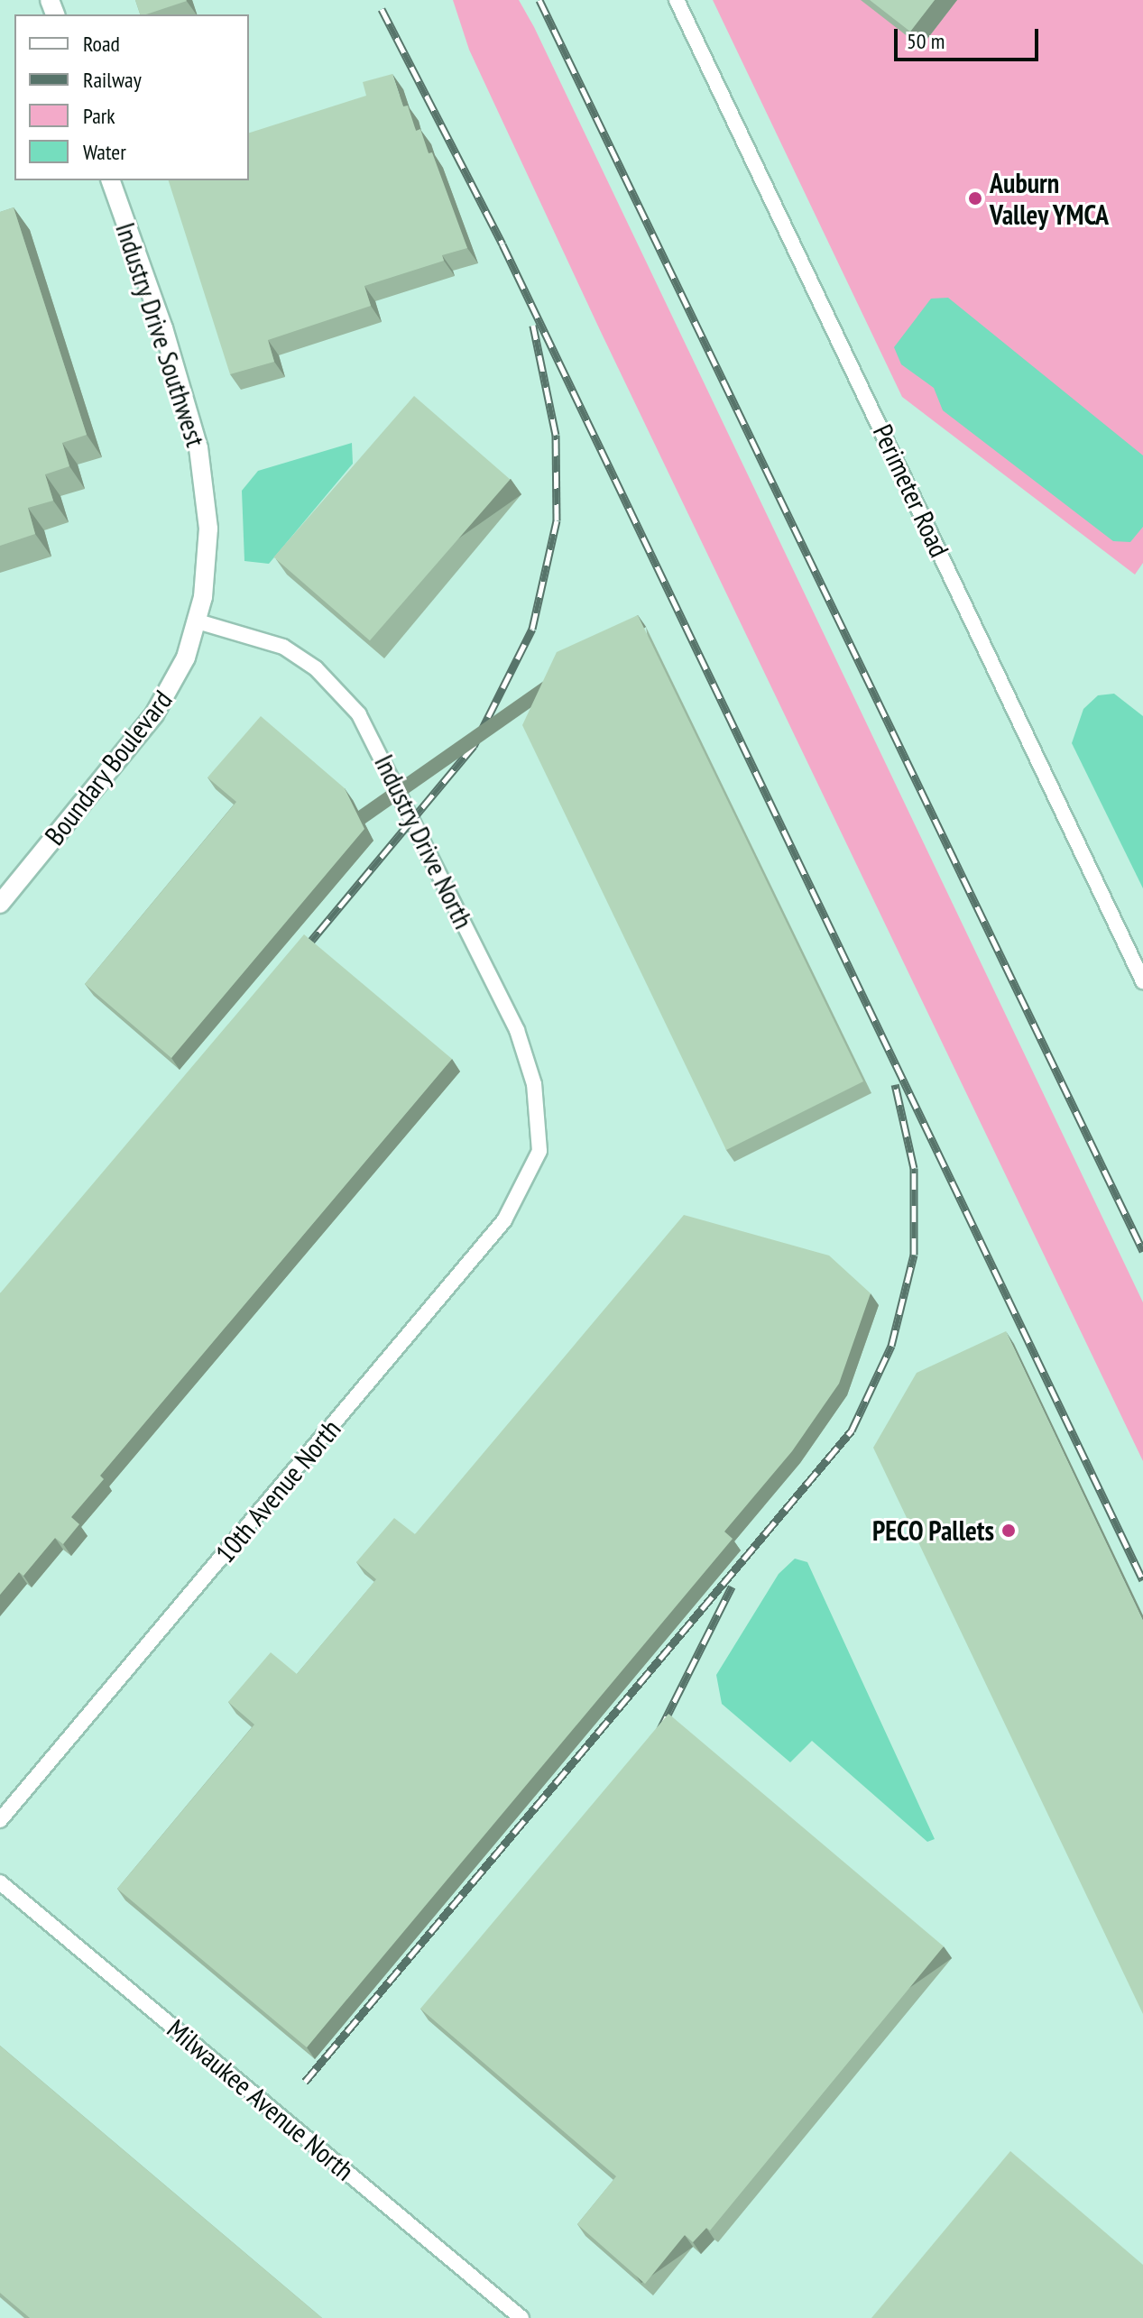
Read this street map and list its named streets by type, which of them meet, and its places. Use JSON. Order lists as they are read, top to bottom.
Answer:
{
  "streets": {
    "street": [
      "Industry Drive Southwest",
      "Perimeter Road",
      "Boundary Boulevard",
      "Industry Drive North",
      "10th Avenue North",
      "Milwaukee Avenue North"
    ]
  },
  "crossings": [
    ["Industry Drive Southwest", "Boundary Boulevard"],
    ["Industry Drive Southwest", "Industry Drive North"],
    ["Boundary Boulevard", "Industry Drive North"],
    ["Industry Drive North", "10th Avenue North"]
  ],
  "places": ["Auburn Valley YMCA", "PECO Pallets"],
  "legend": [
    "Road",
    "Railway",
    "Park",
    "Water"
  ],
  "scale_bar": "50 m"
}
